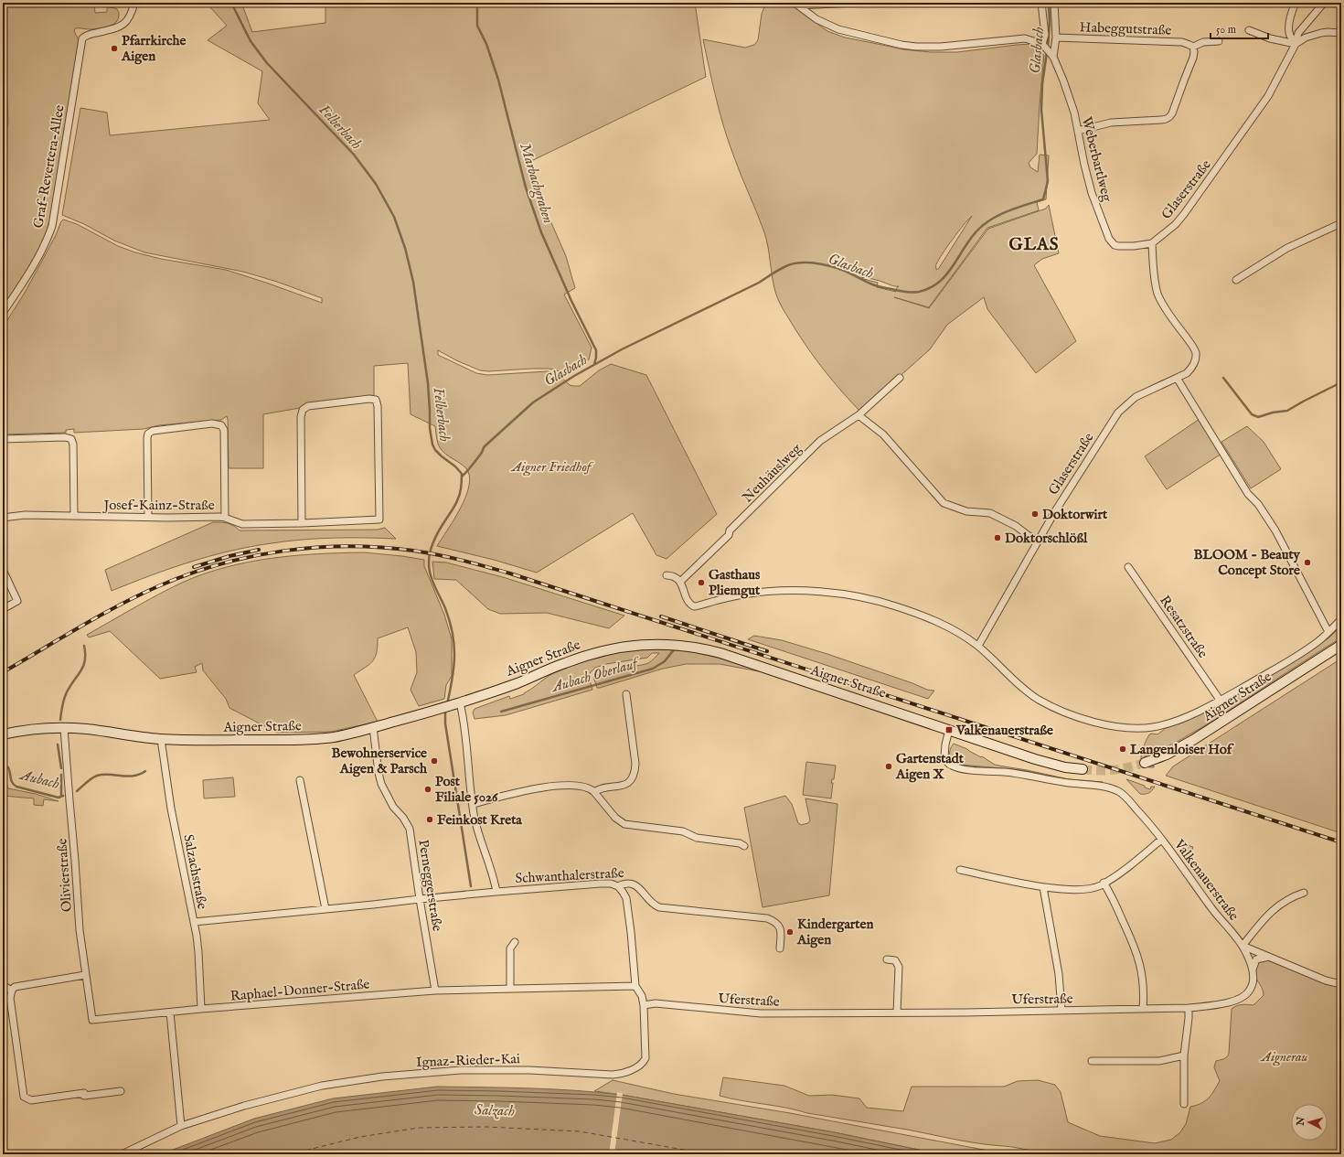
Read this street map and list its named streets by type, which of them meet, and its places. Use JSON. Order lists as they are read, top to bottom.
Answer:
{
  "streets": {
    "main road": ["Aigner Straße"],
    "street": [
      "Habeggutstraße",
      "Weberbartlweg",
      "Graf-Revertera-Allee",
      "Glaserstraße",
      "Neuhäuslweg",
      "Josef-Kainz-Straße",
      "Resatzstraße",
      "Salzachstraße",
      "Olivierstraße",
      "Schwanthalerstraße",
      "Valkenauerstraße",
      "Perneggerstraße",
      "Raphael-Donner-Straße",
      "Uferstraße",
      "Ignaz-Rieder-Kai"
    ]
  },
  "crossings": [
    ["Weberbartlweg", "Glaserstraße"],
    ["Aigner Straße", "Salzachstraße"],
    ["Aigner Straße", "Olivierstraße"],
    ["Aigner Straße", "Valkenauerstraße"],
    ["Aigner Straße", "Perneggerstraße"],
    ["Salzachstraße", "Schwanthalerstraße"],
    ["Salzachstraße", "Raphael-Donner-Straße"],
    ["Olivierstraße", "Raphael-Donner-Straße"],
    ["Schwanthalerstraße", "Perneggerstraße"],
    ["Schwanthalerstraße", "Ignaz-Rieder-Kai"],
    ["Valkenauerstraße", "Uferstraße"],
    ["Perneggerstraße", "Raphael-Donner-Straße"],
    ["Raphael-Donner-Straße", "Ignaz-Rieder-Kai"],
    ["Uferstraße", "Ignaz-Rieder-Kai"]
  ],
  "districts": ["GLAS"],
  "water": [
    "Glasbach",
    "Felberbach",
    "Marbachgraben",
    "Aubach Oberlauf",
    "Aubach",
    "Salzach"
  ],
  "parks": ["Aigner Friedhof", "Aignerau"],
  "places": {
    "other": [
      "Pfarrkirche Aigen",
      "Doktorwirt",
      "Doktorschlößl",
      "BLOOM - Beauty Concept Store",
      "Gasthaus Pliemgut",
      "Langenloiser Hof",
      "Bewohnerservice Aigen & Parsch",
      "Gartenstadt Aigen X",
      "Post Filiale 5026",
      "Feinkost Kreta",
      "Kindergarten Aigen"
    ],
    "transit": ["Valkenauerstraße"]
  },
  "scale_bar": "50 m",
  "north": "left"
}
